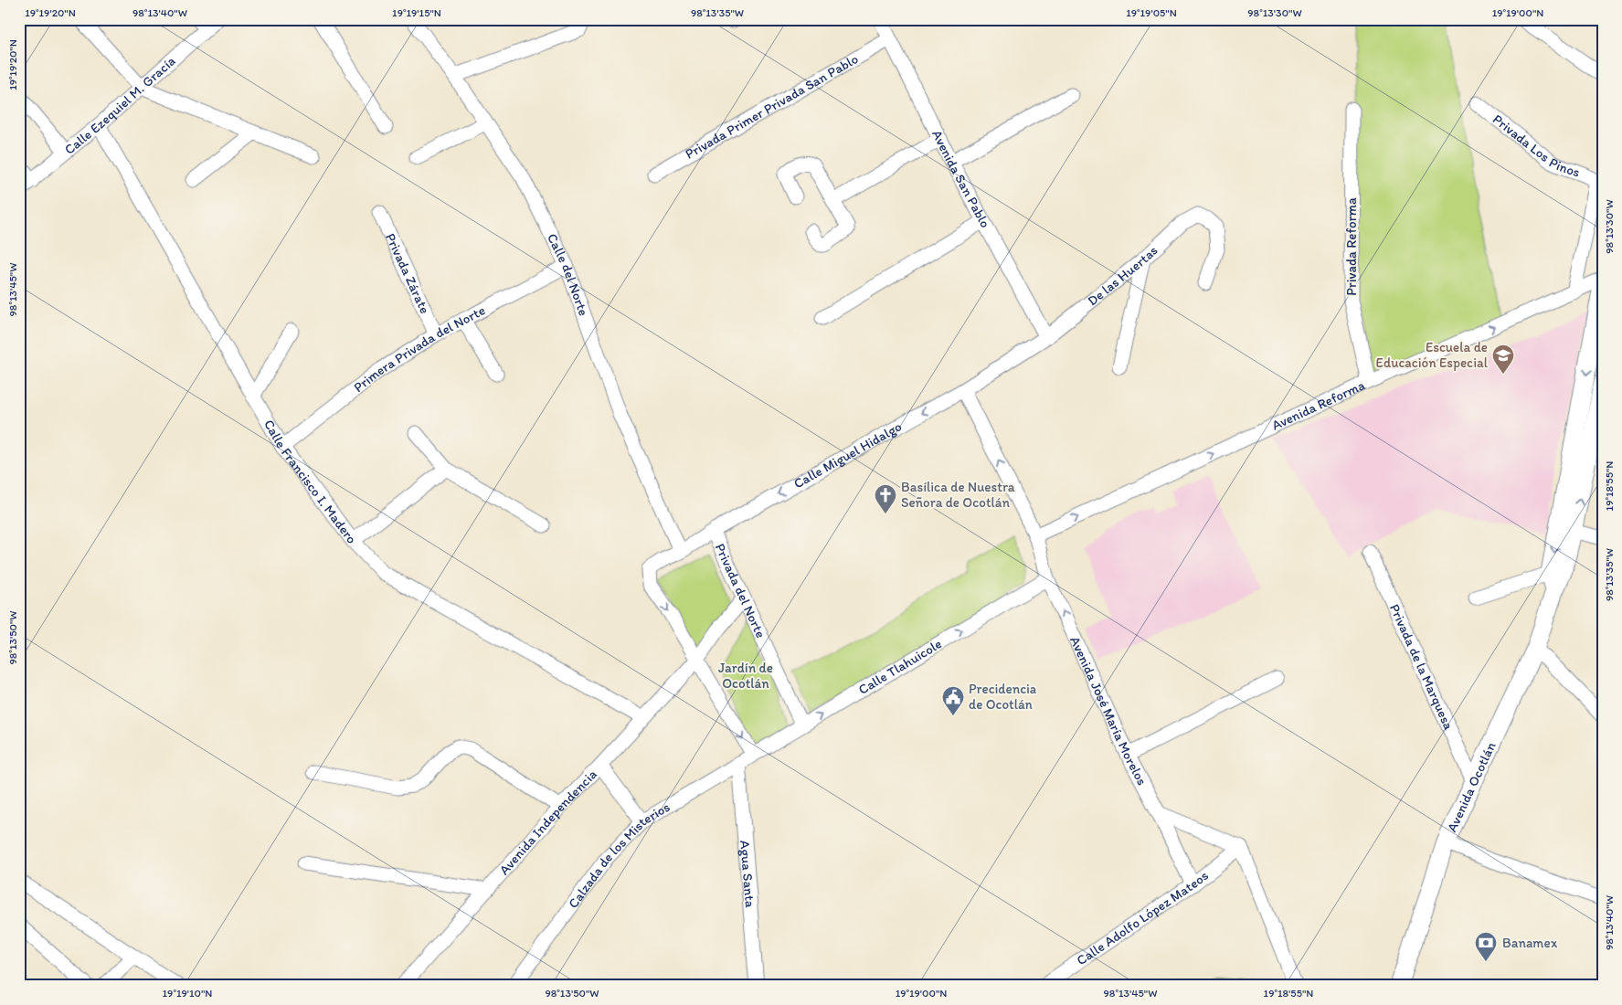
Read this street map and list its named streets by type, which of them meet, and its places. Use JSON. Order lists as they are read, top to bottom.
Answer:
{
  "streets": {
    "main road": ["Avenida Ocotlán"],
    "street": [
      "Calle Ezequiel M. Gracía",
      "Privada Primer Privada San Pablo",
      "Privada Los Pinos",
      "Avenida San Pablo",
      "Privada Reforma",
      "Privada Zárate",
      "Calle del Norte",
      "De las Huertas",
      "Primera Privada del Norte",
      "Avenida Reforma",
      "Calle Miguel Hidalgo",
      "Calle Francisco I. Madero",
      "Privada del Norte",
      "Privada de la Marquesa",
      "Calle Tlahuicole",
      "Avenida José María Morelos",
      "Avenida Independencia",
      "Calzada de los Misterios",
      "Agua Santa",
      "Calle Adolfo López Mateos"
    ]
  },
  "crossings": [
    ["Calle Ezequiel M. Gracía", "Calle Francisco I. Madero"],
    ["Privada Primer Privada San Pablo", "Avenida San Pablo"],
    ["Privada Los Pinos", "Avenida Reforma"],
    ["Avenida San Pablo", "De las Huertas"],
    ["Avenida San Pablo", "Calle Miguel Hidalgo"],
    ["Privada Reforma", "Avenida Reforma"],
    ["Privada Zárate", "Primera Privada del Norte"],
    ["Calle del Norte", "Primera Privada del Norte"],
    ["Calle del Norte", "Calle Miguel Hidalgo"],
    ["De las Huertas", "Calle Miguel Hidalgo"],
    ["Primera Privada del Norte", "Calle Francisco I. Madero"],
    ["Avenida Reforma", "Avenida José María Morelos"],
    ["Avenida Reforma", "Avenida Ocotlán"],
    ["Calle Miguel Hidalgo", "Privada del Norte"],
    ["Calle Miguel Hidalgo", "Avenida José María Morelos"],
    ["Calle Miguel Hidalgo", "Avenida Independencia"],
    ["Calle Francisco I. Madero", "Avenida Independencia"],
    ["Privada del Norte", "Calle Tlahuicole"],
    ["Privada del Norte", "Avenida Independencia"],
    ["Privada de la Marquesa", "Avenida Ocotlán"],
    ["Calle Tlahuicole", "Avenida José María Morelos"],
    ["Calle Tlahuicole", "Calzada de los Misterios"],
    ["Avenida José María Morelos", "Calle Adolfo López Mateos"],
    ["Calzada de los Misterios", "Agua Santa"]
  ],
  "one_way": ["Avenida Reforma", "Calle Tlahuicole", "Avenida José María Morelos"],
  "parks": ["Jardín de Ocotlán"],
  "places": {
    "school or university": ["Escuela de Educación Especial"],
    "church": ["Basílica de Nuestra Señora de Ocotlán"],
    "public building": ["Precidencia de Ocotlán"],
    "bank": ["Banamex"]
  },
  "coordinates": [
    "19°19'20\"N",
    "98°13'40\"W",
    "19°19'15\"N",
    "98°13'35\"W",
    "19°19'05\"N",
    "98°13'30\"W",
    "19°19'00\"N",
    "98°13'45\"W",
    "19°18'55\"N",
    "98°13'50\"W",
    "19°19'10\"N"
  ]
}
